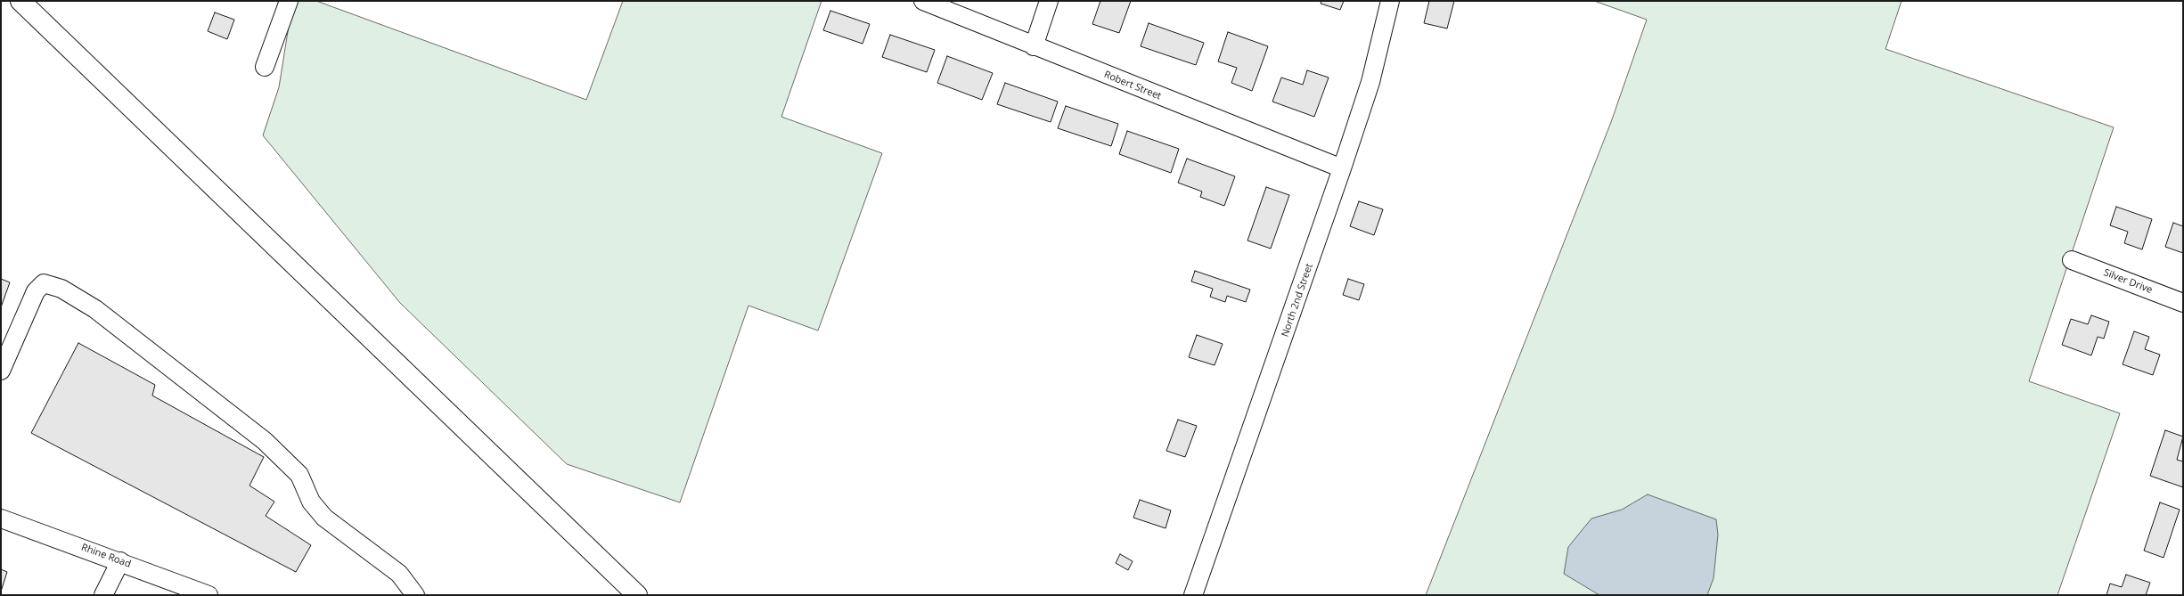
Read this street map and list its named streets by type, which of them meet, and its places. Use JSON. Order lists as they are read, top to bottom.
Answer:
{
  "streets": {
    "street": [
      "Robert Street",
      "Silver Drive",
      "North 2nd Street",
      "Rhine Road"
    ]
  },
  "crossings": [
    ["Robert Street", "North 2nd Street"]
  ]
}
